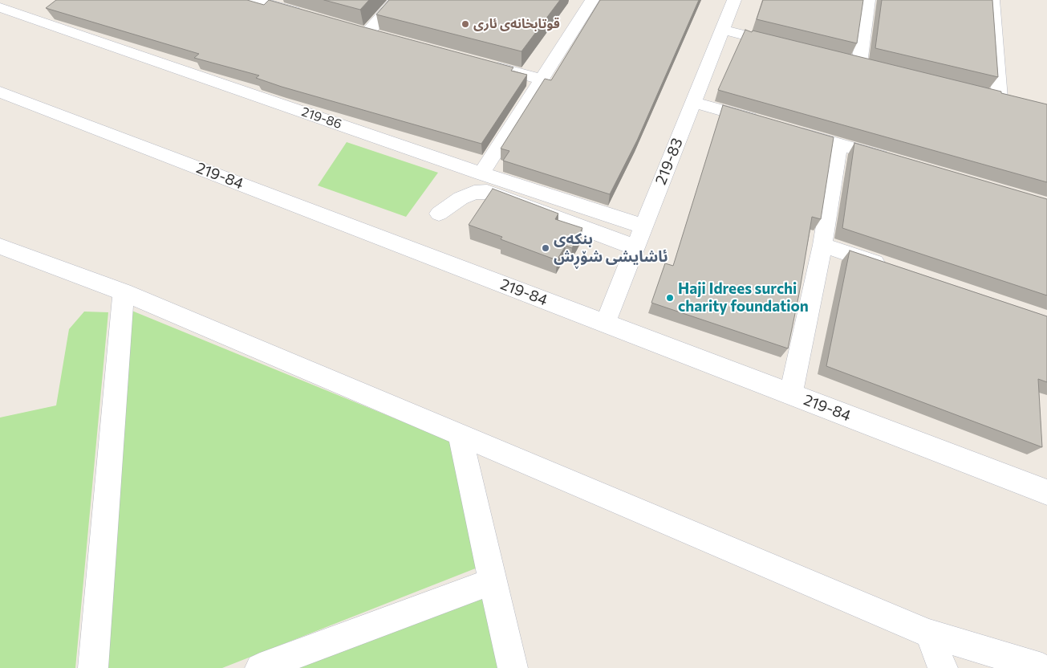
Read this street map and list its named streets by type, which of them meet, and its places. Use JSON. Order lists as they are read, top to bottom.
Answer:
{
  "streets": {
    "street": ["219-86", "219-83", "219-84"]
  },
  "crossings": [
    ["219-86", "219-83"],
    ["219-83", "219-84"]
  ],
  "places": ["قوتابخانەی ئاری", "بنکەی ئاشایشی شۆڕش", "Haji Idrees surchi charity foundation"]
}
